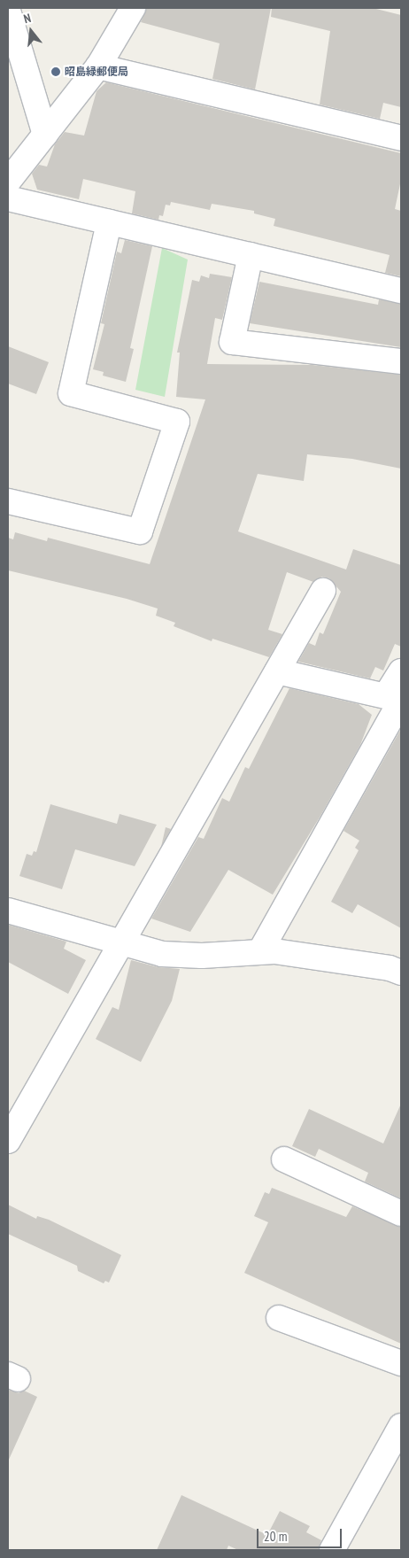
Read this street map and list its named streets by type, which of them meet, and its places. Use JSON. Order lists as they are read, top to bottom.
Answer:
{
  "places": ["昭島緑郵便局"],
  "scale_bar": "20 m",
  "north": "top"
}
